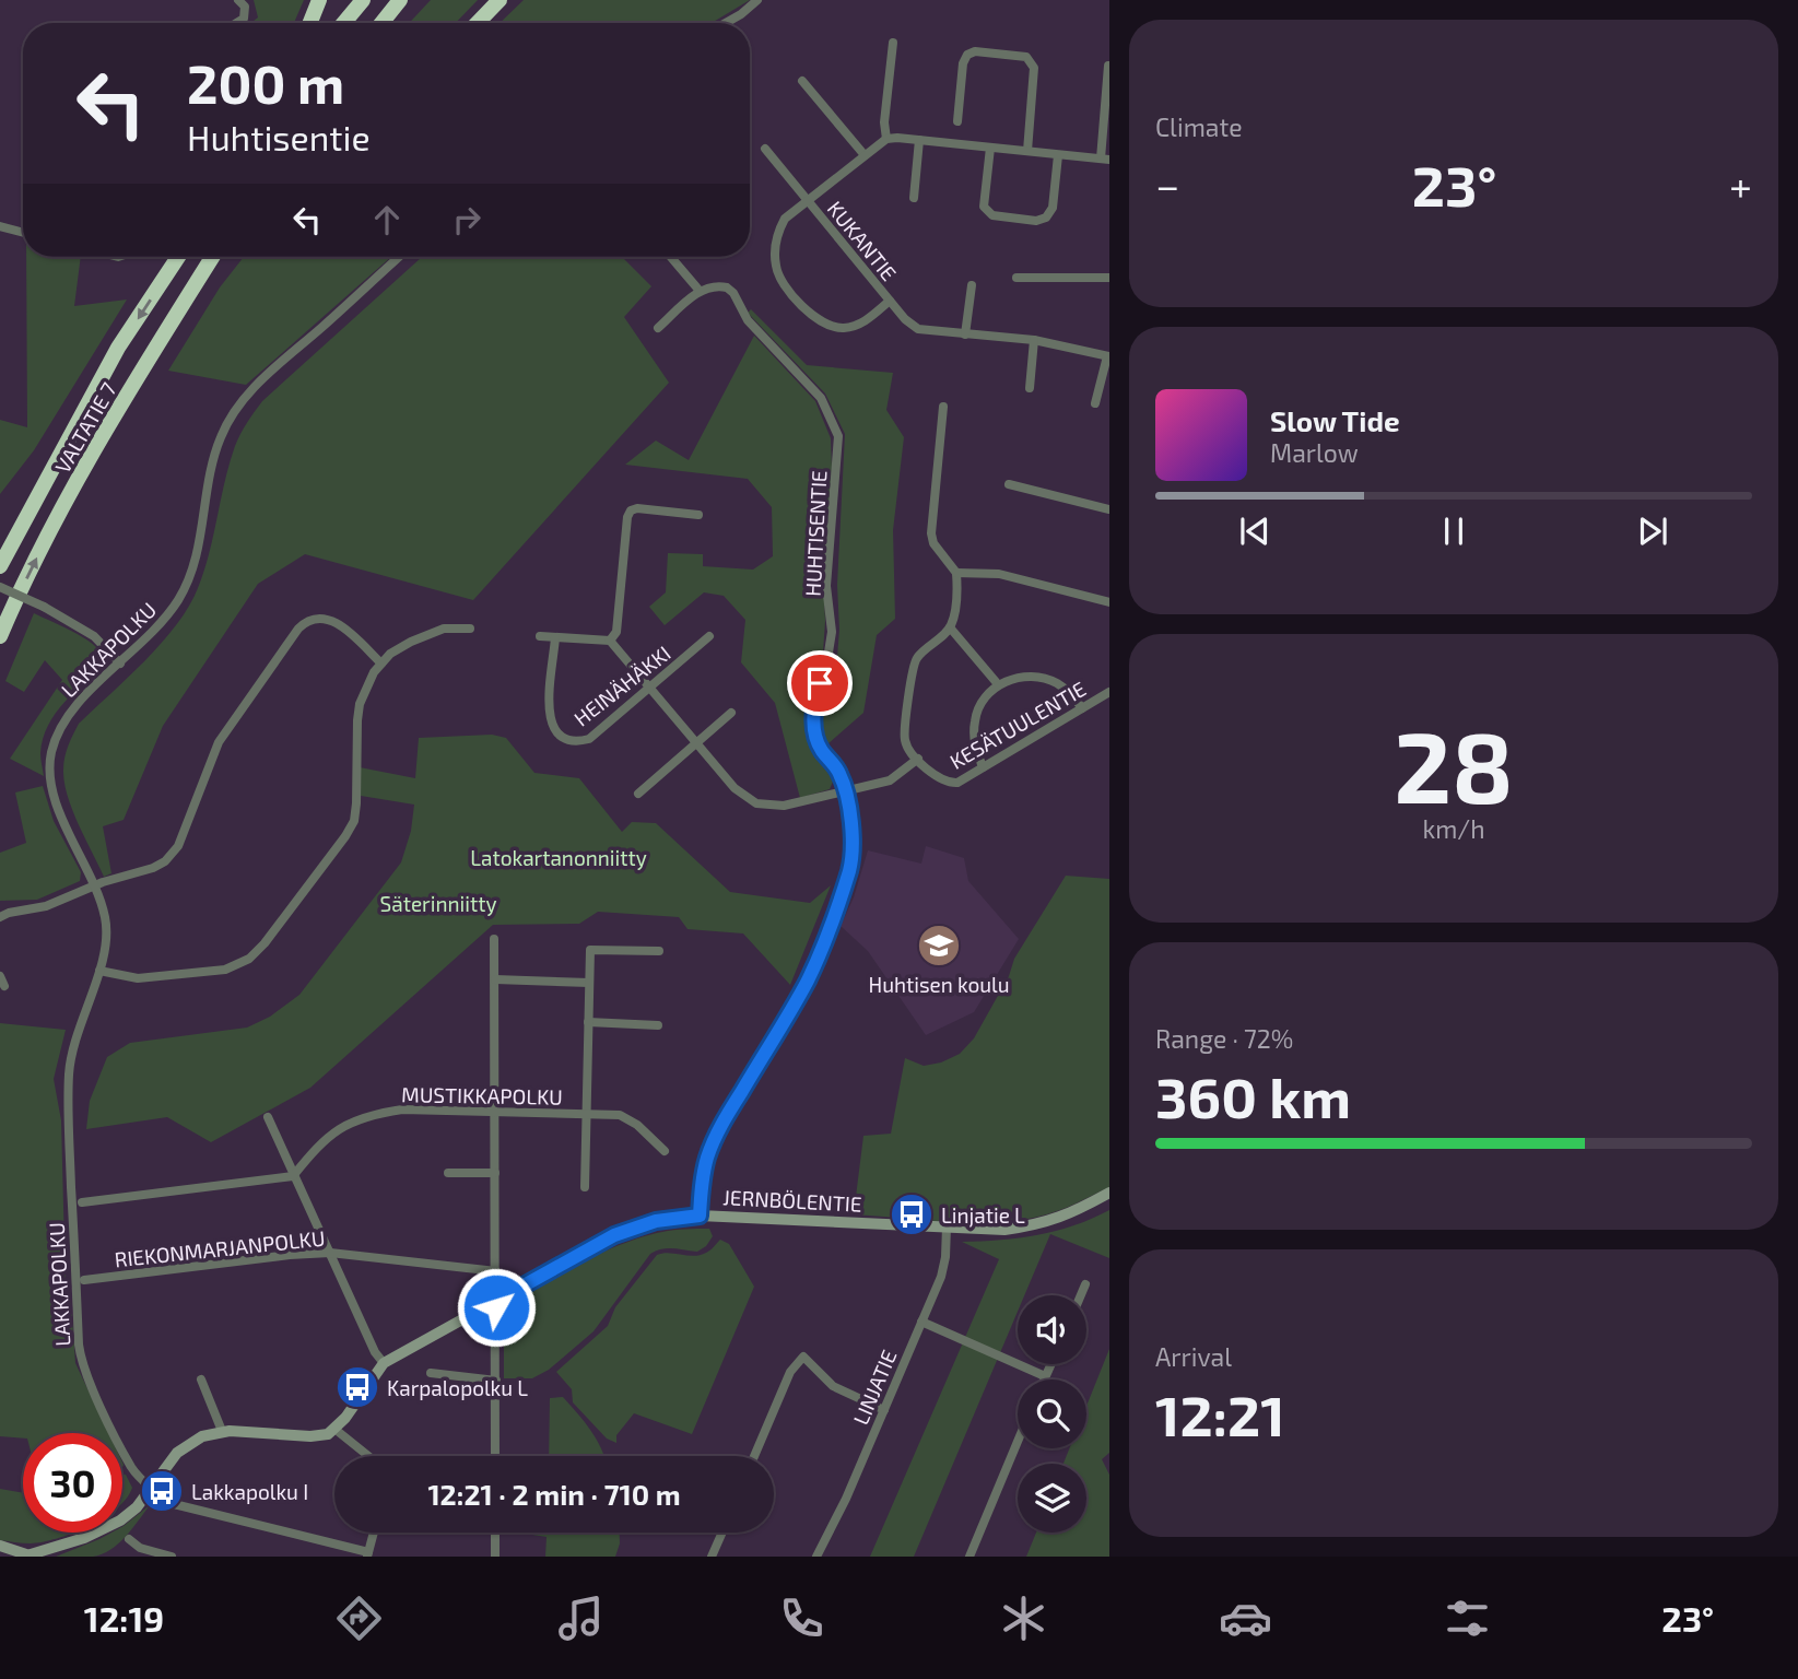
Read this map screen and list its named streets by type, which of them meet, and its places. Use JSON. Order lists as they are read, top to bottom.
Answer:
{
  "streets": {
    "highway": ["VALTATIE 7"],
    "street": [
      "KUKANTIE",
      "HUHTISENTIE",
      "LAKKAPOLKU",
      "HEINÄHÄKKI",
      "KESÄTUULENTIE",
      "MUSTIKKAPOLKU",
      "JERNBÖLENTIE",
      "RIEKONMARJANPOLKU",
      "LINJATIE"
    ]
  },
  "crossings": [
    ["HUHTISENTIE", "JERNBÖLENTIE"],
    ["JERNBÖLENTIE", "LINJATIE"]
  ],
  "parks": ["Latokartanonniitty", "Säterinniitty"],
  "places": {
    "school or university": ["Huhtisen koulu"],
    "bus stop": ["Linjatie L", "Karpalopolku L", "Lakkapolku I"]
  },
  "page": {
    "tile": [
      "Climate",
      ["28", "km/h"],
      ["Range · 72%", "360 km"],
      ["Arrival", "12:21"]
    ],
    "turn": ["200 m", "Huhtisentie"],
    "heat": ["−", "23°", "+"],
    "song": ["Slow Tide", "Marlow"],
    "limit": "30",
    "trip": "12:21 · 2 min · 710 m",
    "tabs": ["12:19", "23°"]
  }
}
